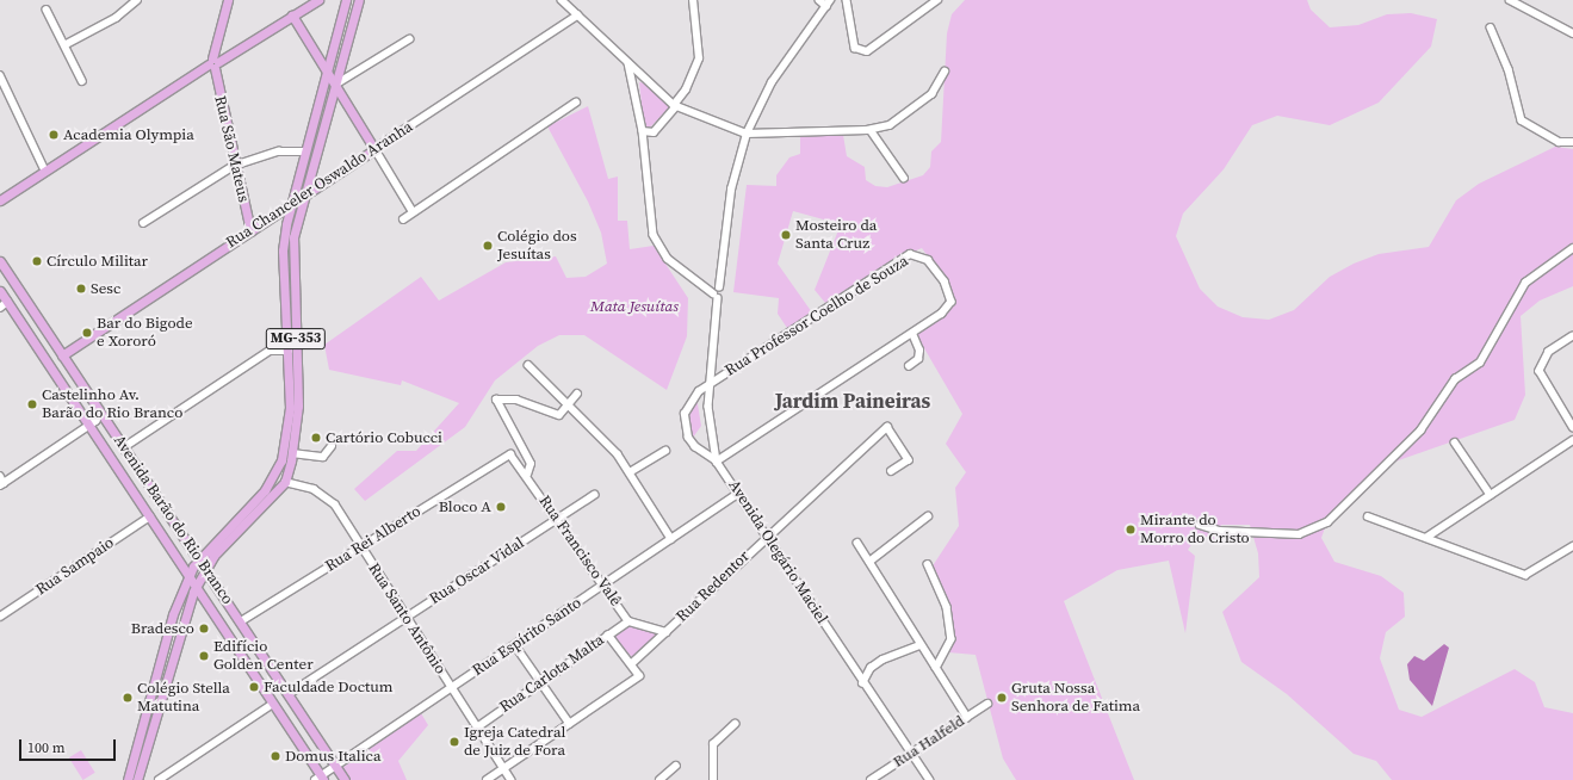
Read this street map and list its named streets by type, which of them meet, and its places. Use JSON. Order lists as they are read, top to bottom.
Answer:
{
  "streets": {
    "main road": [
      "Rua São Mateus",
      "Rua Chanceler Oswaldo Aranha",
      "MG-353",
      "Avenida Barão do Rio Branco"
    ],
    "street": [
      "Rua Professor Coelho de Souza",
      "Rua Rei Alberto",
      "Rua Francisco Valê",
      "Avenida Olegário Maciel",
      "Rua Sampaio",
      "Rua Oscar Vidal",
      "Rua Redentor",
      "Rua Santo Antônio",
      "Rua Espírito Santo",
      "Rua Carlota Malta",
      "Rua Halfeld"
    ]
  },
  "crossings": [
    ["Rua São Mateus", "Rua Chanceler Oswaldo Aranha"],
    ["Rua Chanceler Oswaldo Aranha", "MG-353"],
    ["Rua Chanceler Oswaldo Aranha", "Avenida Barão do Rio Branco"],
    ["Rua Professor Coelho de Souza", "Avenida Olegário Maciel"],
    ["MG-353", "Avenida Barão do Rio Branco"],
    ["MG-353", "Rua Santo Antônio"],
    ["Avenida Barão do Rio Branco", "Rua Rei Alberto"],
    ["Avenida Barão do Rio Branco", "Rua Sampaio"],
    ["Avenida Barão do Rio Branco", "Rua Oscar Vidal"],
    ["Avenida Barão do Rio Branco", "Rua Espírito Santo"],
    ["Rua Rei Alberto", "Rua Francisco Valê"],
    ["Rua Rei Alberto", "Rua Santo Antônio"],
    ["Rua Francisco Valê", "Rua Oscar Vidal"],
    ["Rua Francisco Valê", "Rua Redentor"],
    ["Rua Francisco Valê", "Rua Espírito Santo"],
    ["Rua Francisco Valê", "Rua Carlota Malta"],
    ["Avenida Olegário Maciel", "Rua Redentor"],
    ["Avenida Olegário Maciel", "Rua Espírito Santo"],
    ["Avenida Olegário Maciel", "Rua Halfeld"],
    ["Rua Oscar Vidal", "Rua Santo Antônio"],
    ["Rua Santo Antônio", "Rua Espírito Santo"],
    ["Rua Santo Antônio", "Rua Carlota Malta"]
  ],
  "districts": ["Jardim Paineiras"],
  "parks": ["Mata Jesuítas"],
  "places": [
    "Academia Olympia",
    "Mosteiro da Santa Cruz",
    "Colégio dos Jesuítas",
    "Círculo Militar",
    "Sesc",
    "Bar do Bigode e Xororó",
    "Castelinho Av. Barão do Rio Branco",
    "Cartório Cobucci",
    "Bloco A",
    "Mirante do Morro do Cristo",
    "Bradesco",
    "Edifício Golden Center",
    "Faculdade Doctum",
    "Colégio Stella Matutina",
    "Gruta Nossa Senhora de Fatima",
    "Igreja Catedral de Juiz de Fora",
    "Domus Italica"
  ],
  "scale_bar": "100 m"
}
